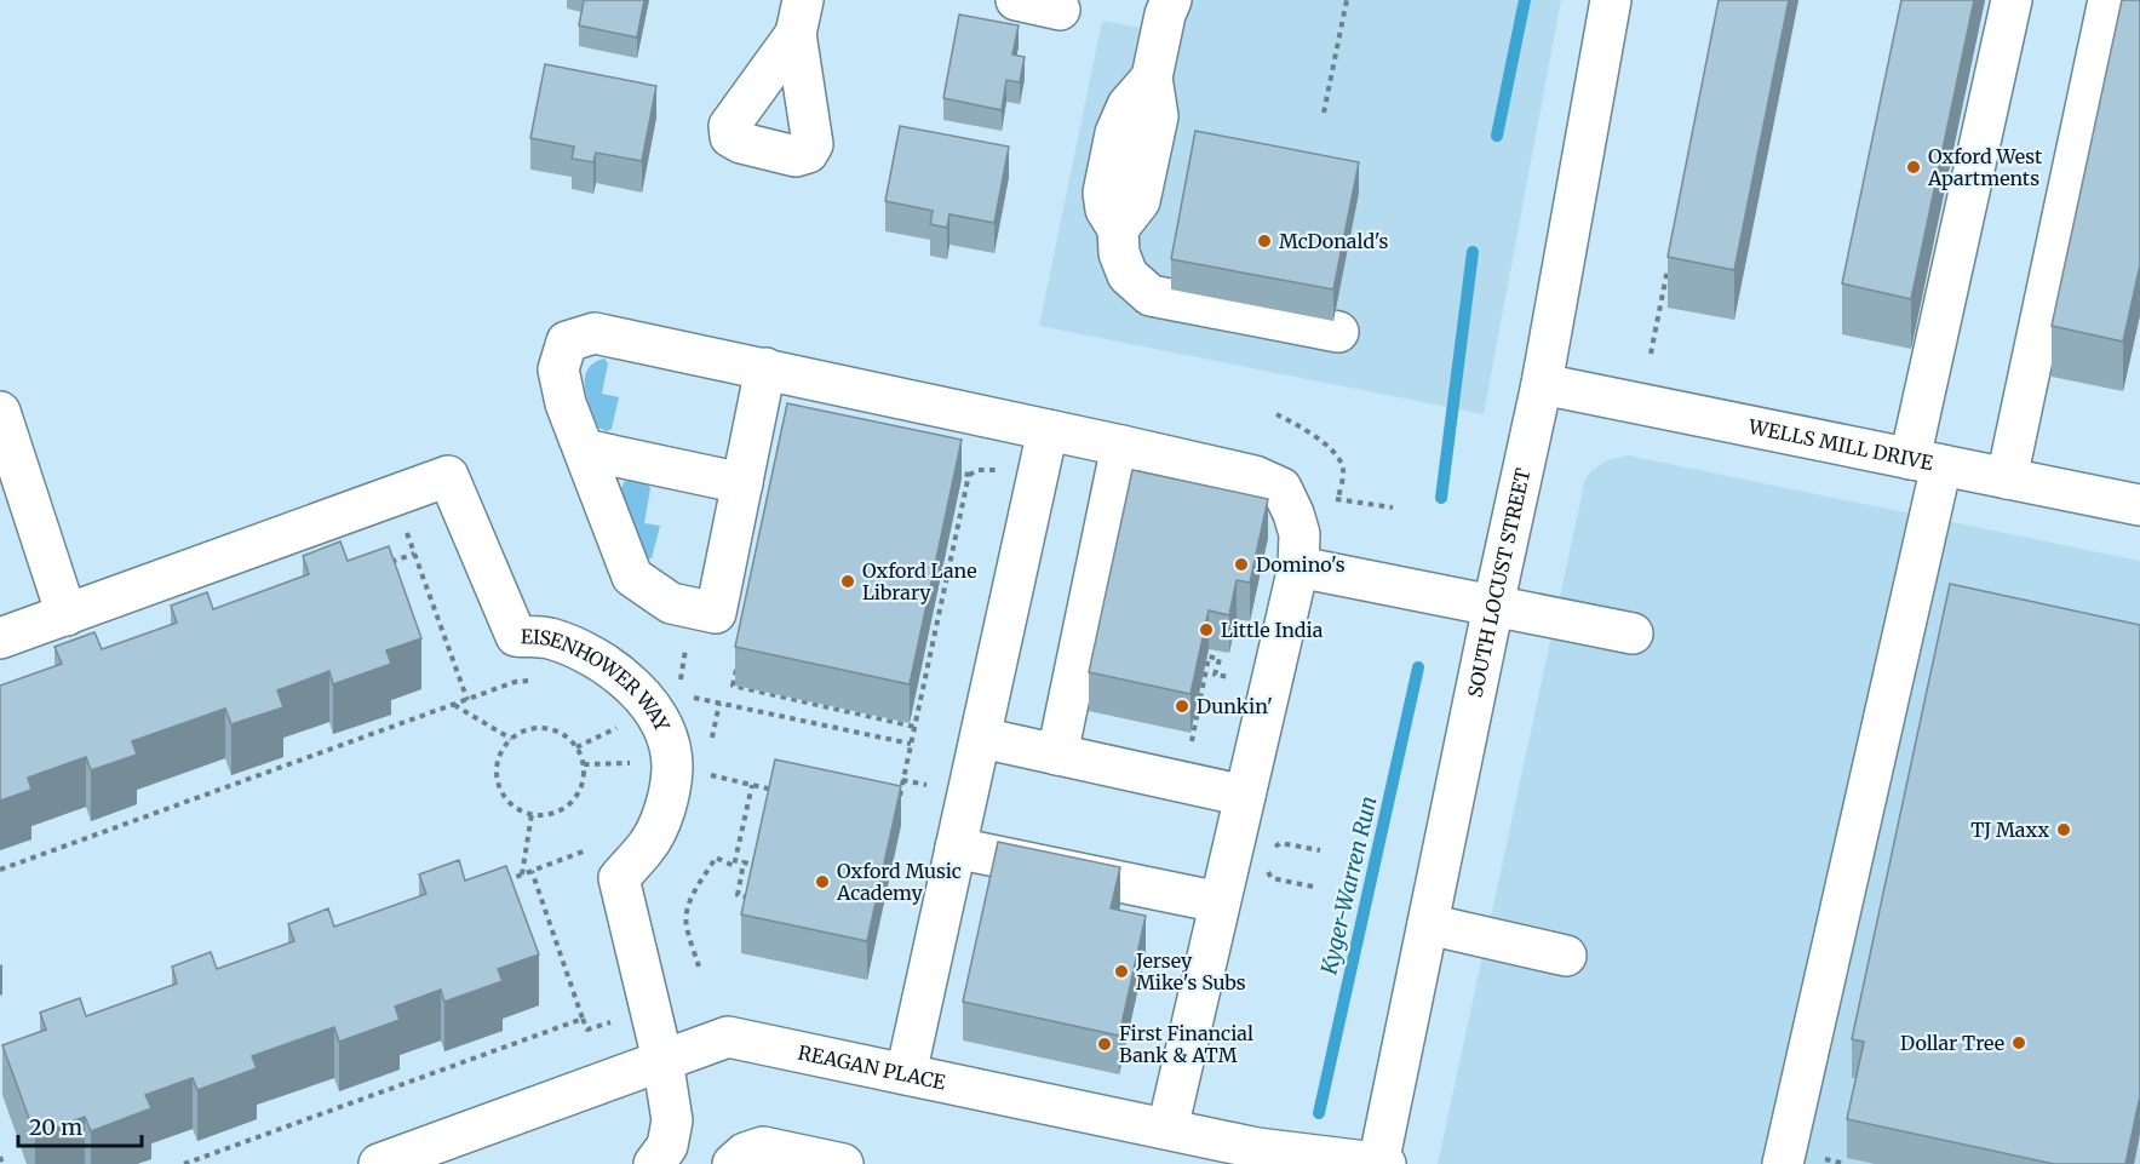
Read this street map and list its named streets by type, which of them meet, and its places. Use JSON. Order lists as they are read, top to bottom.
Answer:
{
  "streets": {
    "street": [
      "WELLS MILL DRIVE",
      "SOUTH LOCUST STREET",
      "EISENHOWER WAY",
      "REAGAN PLACE"
    ]
  },
  "crossings": [
    ["WELLS MILL DRIVE", "SOUTH LOCUST STREET"],
    ["SOUTH LOCUST STREET", "REAGAN PLACE"],
    ["EISENHOWER WAY", "REAGAN PLACE"]
  ],
  "water": ["Kyger-Warren Run"],
  "places": [
    "Oxford West Apartments",
    "McDonald's",
    "Domino's",
    "Oxford Lane Library",
    "Little India",
    "Dunkin'",
    "TJ Maxx",
    "Oxford Music Academy",
    "Jersey Mike's Subs",
    "Dollar Tree",
    "First Financial Bank & ATM"
  ],
  "scale_bar": "20 m"
}
